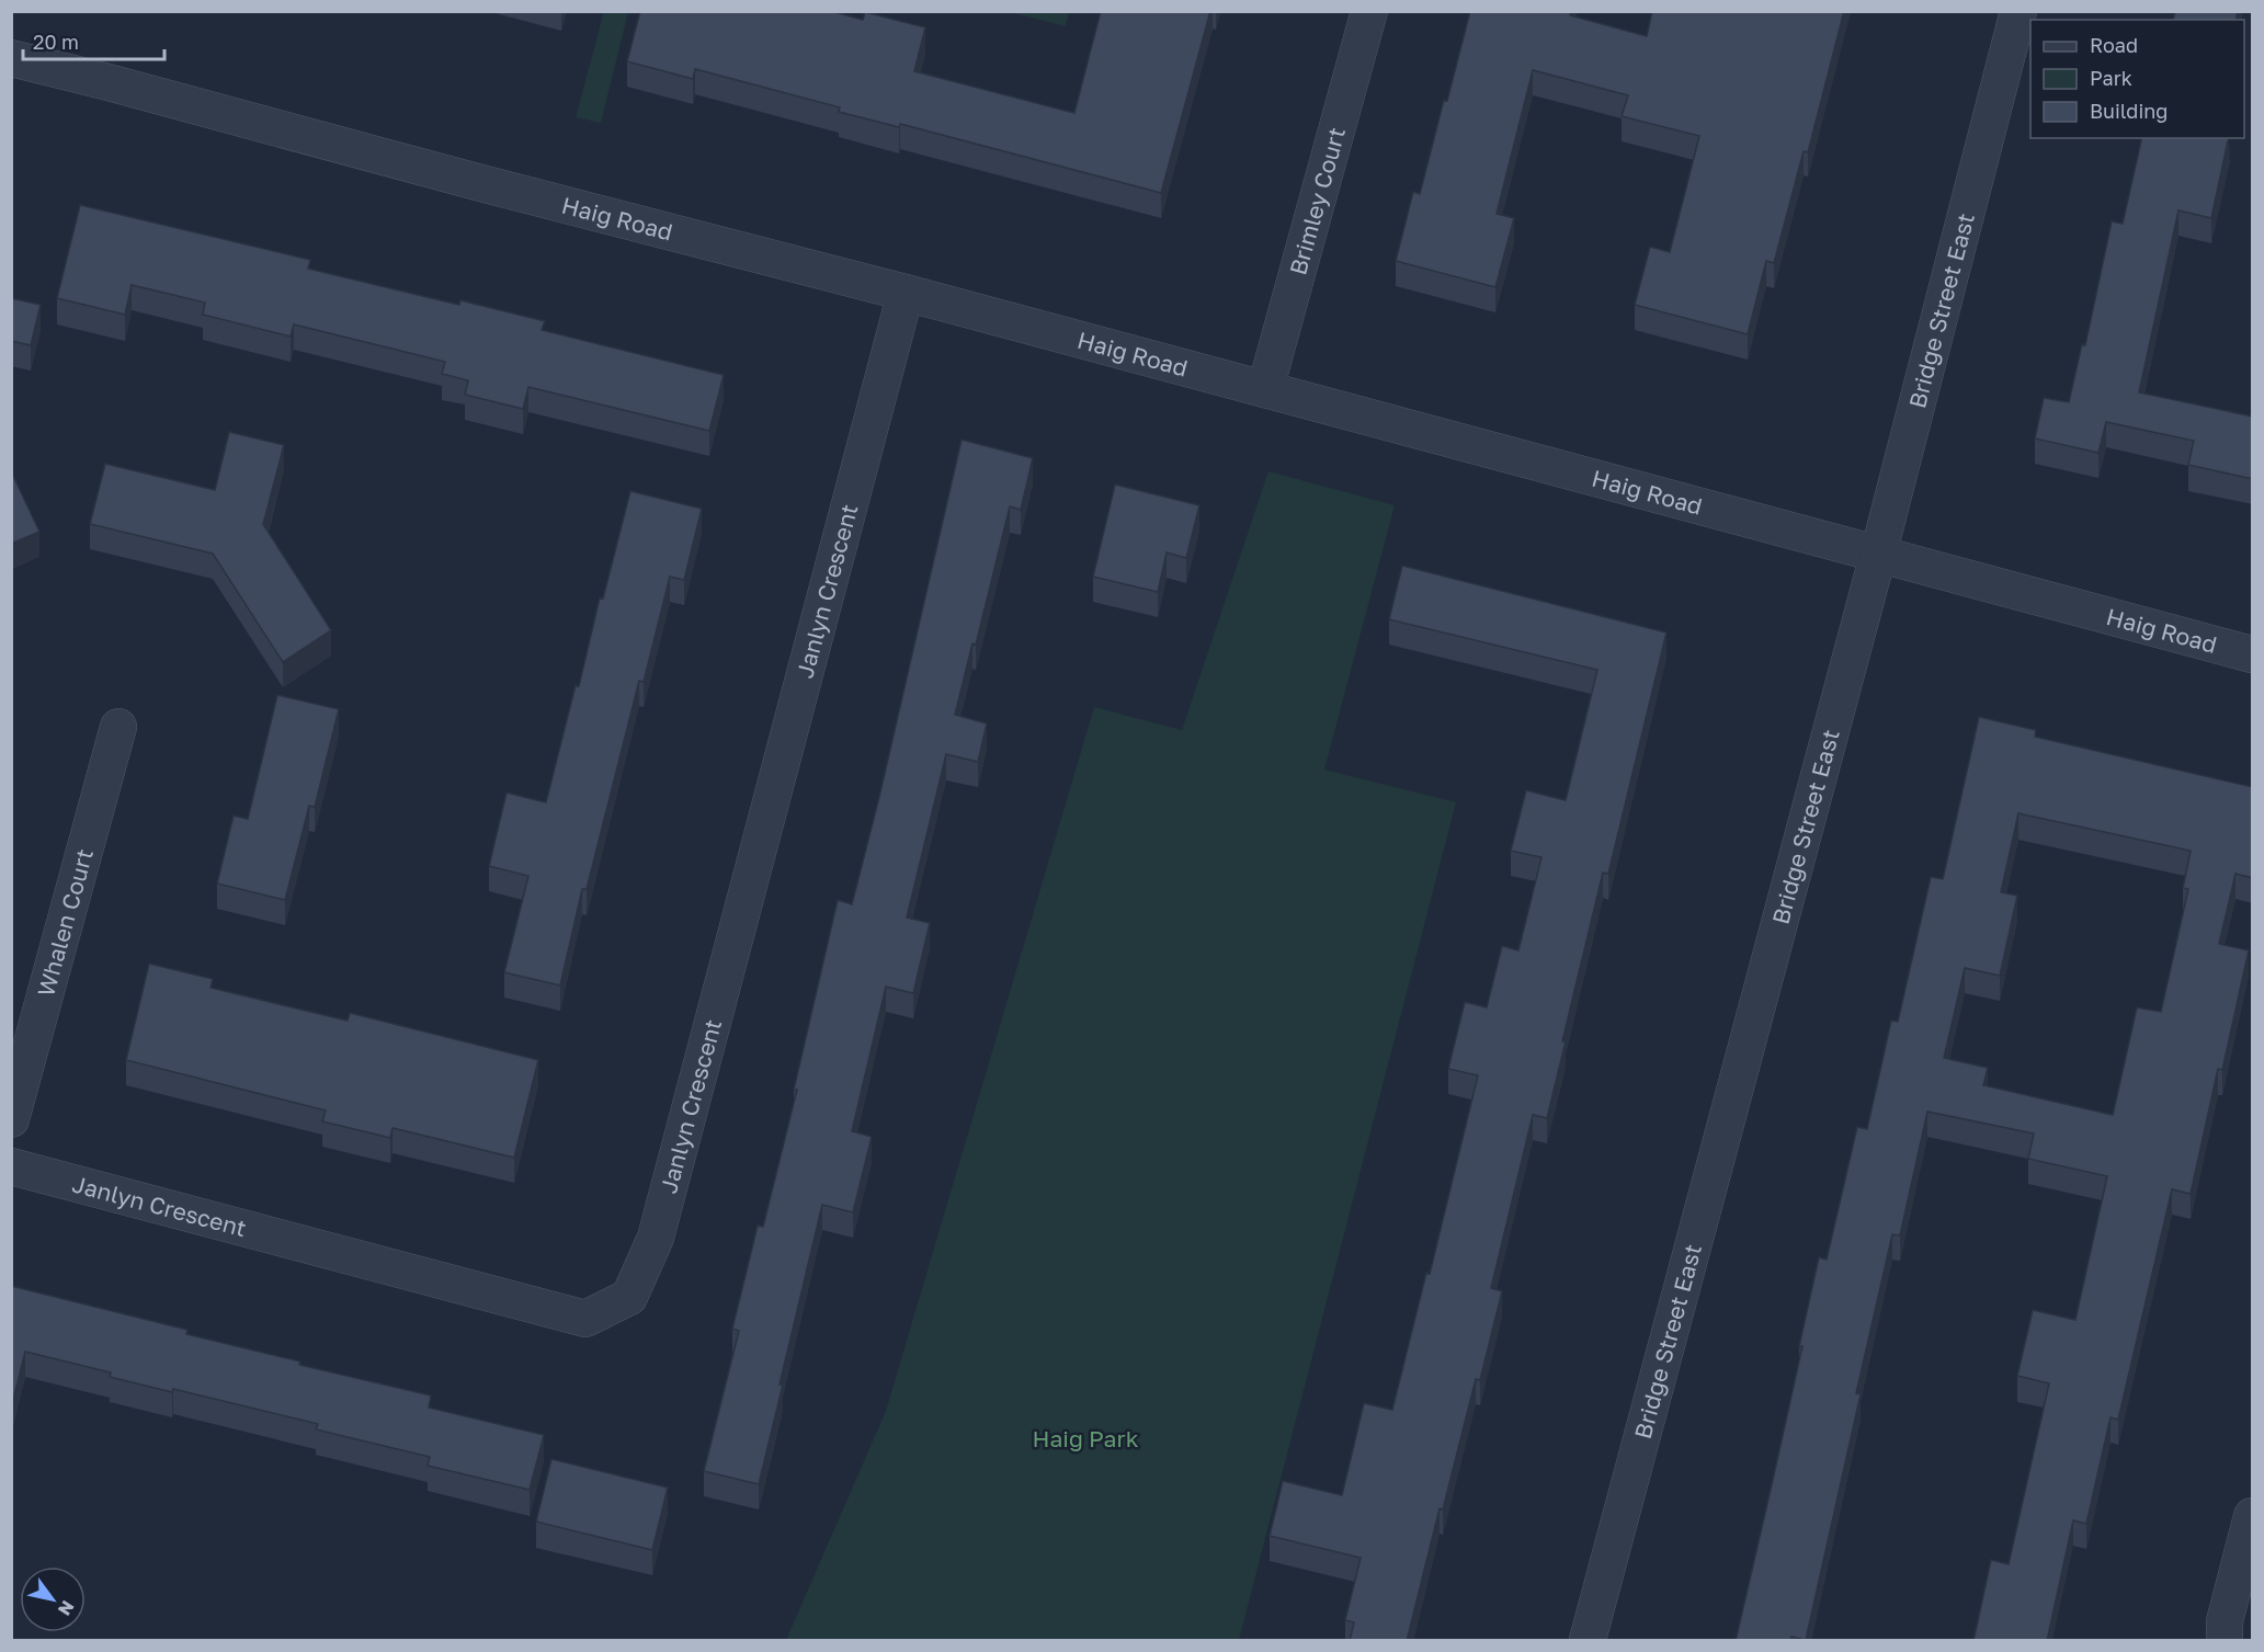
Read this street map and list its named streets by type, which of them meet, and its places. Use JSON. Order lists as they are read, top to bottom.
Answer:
{
  "streets": {
    "street": [
      "Brimley Court",
      "Haig Road",
      "Bridge Street East",
      "Janlyn Crescent",
      "Whalen Court"
    ]
  },
  "crossings": [
    ["Brimley Court", "Haig Road"],
    ["Haig Road", "Bridge Street East"],
    ["Haig Road", "Janlyn Crescent"]
  ],
  "parks": ["Haig Park"],
  "legend": ["Road", "Park", "Building"],
  "scale_bar": "20 m",
  "north": "bottom right"
}
